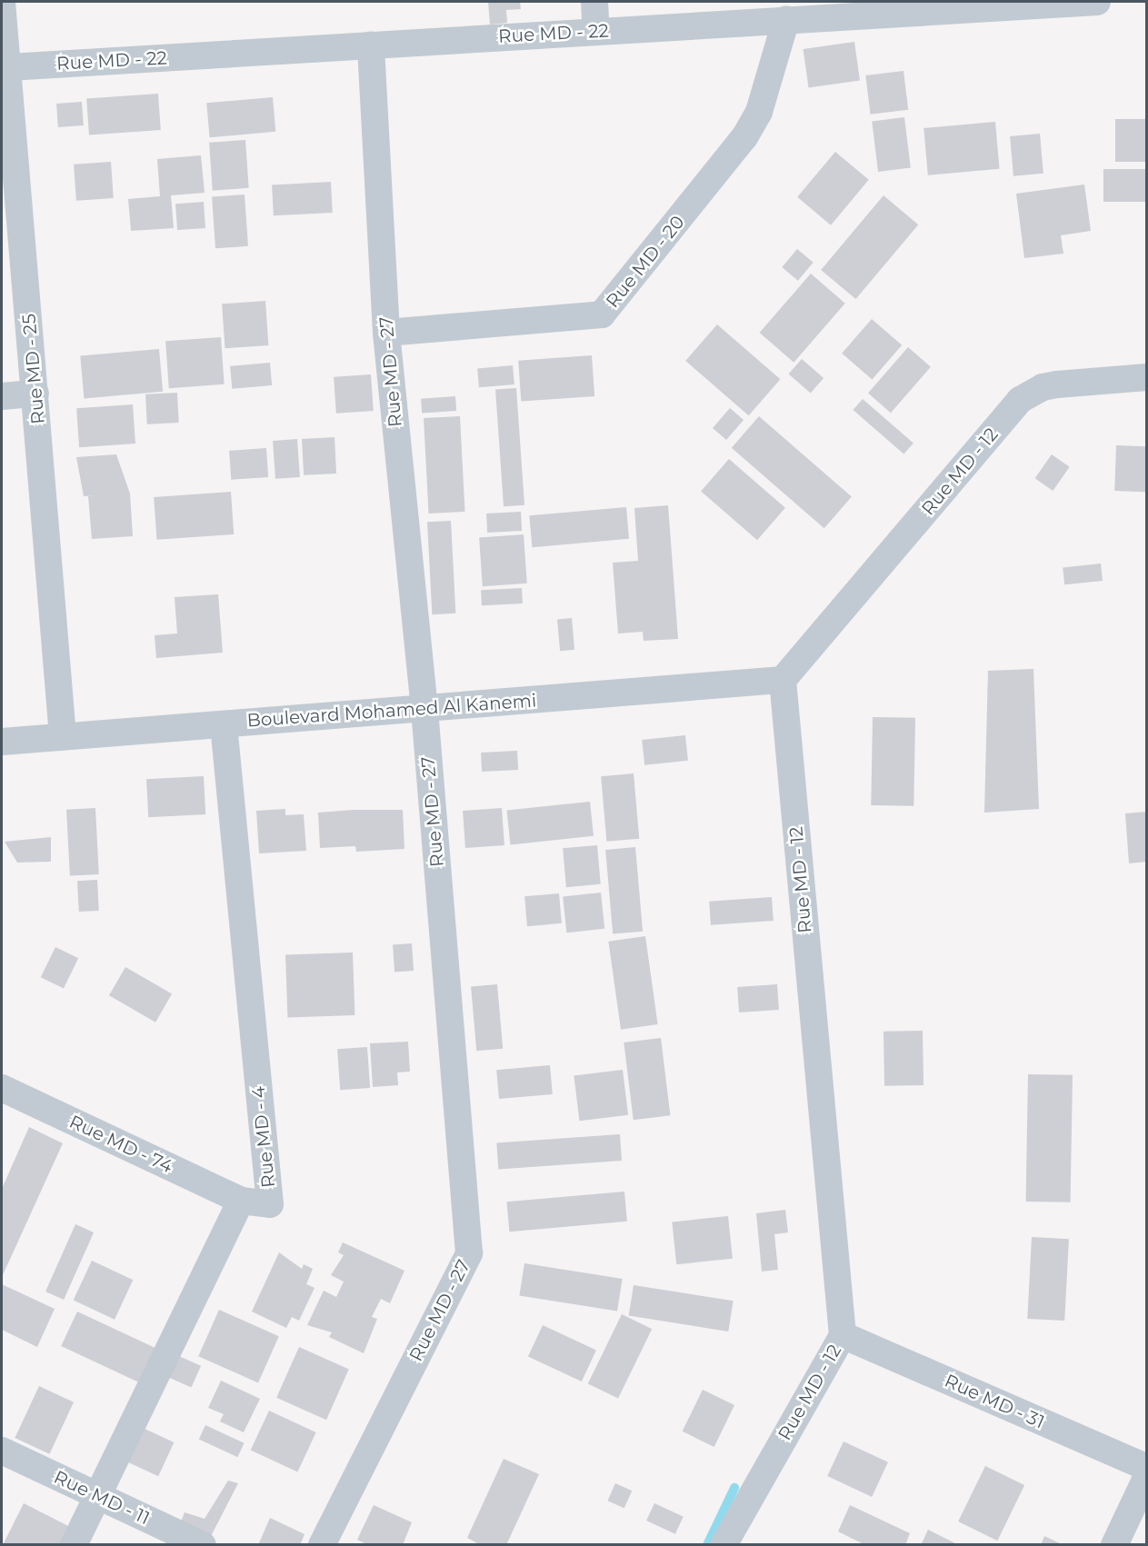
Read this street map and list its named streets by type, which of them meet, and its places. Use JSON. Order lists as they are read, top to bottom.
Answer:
{
  "streets": {
    "street": [
      "Rue MD - 22",
      "Rue MD - 20",
      "Rue MD - 25",
      "Rue MD - 27",
      "Rue MD - 12",
      "Boulevard Mohamed Al Kanemi",
      "Rue MD - 4",
      "Rue MD - 74",
      "Rue MD - 31",
      "Rue MD - 11"
    ]
  },
  "crossings": [
    ["Rue MD - 22", "Rue MD - 20"],
    ["Rue MD - 22", "Rue MD - 25"],
    ["Rue MD - 22", "Rue MD - 27"],
    ["Rue MD - 20", "Rue MD - 27"],
    ["Rue MD - 25", "Boulevard Mohamed Al Kanemi"],
    ["Rue MD - 27", "Boulevard Mohamed Al Kanemi"],
    ["Rue MD - 12", "Boulevard Mohamed Al Kanemi"],
    ["Rue MD - 12", "Rue MD - 31"],
    ["Boulevard Mohamed Al Kanemi", "Rue MD - 4"],
    ["Rue MD - 4", "Rue MD - 74"],
    ["Rue MD - 4", "Rue MD - 11"]
  ]
}
